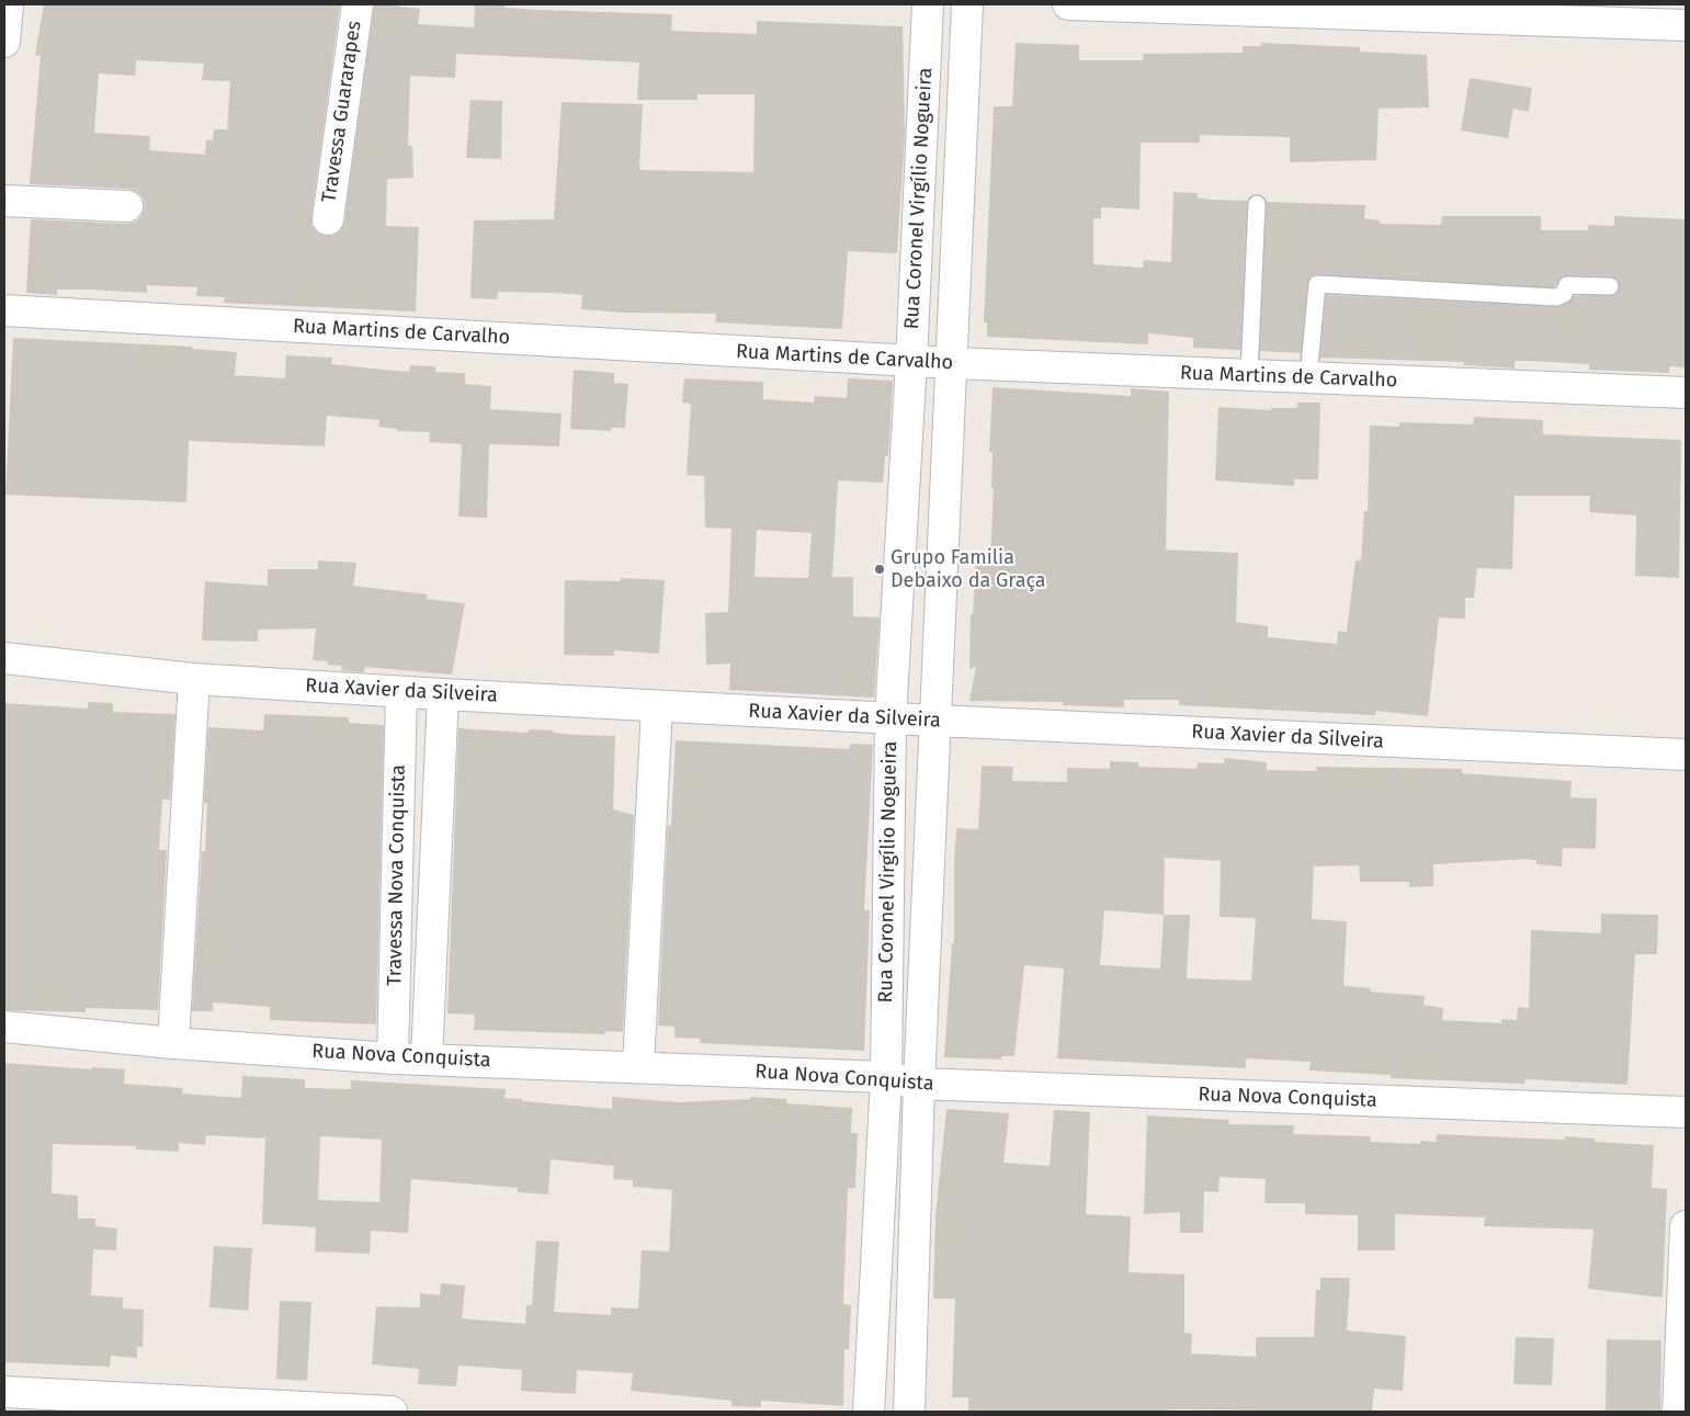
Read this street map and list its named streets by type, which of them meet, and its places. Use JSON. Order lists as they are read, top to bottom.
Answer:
{
  "streets": {
    "street": [
      "Travessa Guararapes",
      "Rua Coronel Virgílio Nogueira",
      "Rua Martins de Carvalho",
      "Rua Xavier da Silveira",
      "Travessa Nova Conquista",
      "Rua Nova Conquista"
    ]
  },
  "crossings": [
    ["Rua Coronel Virgílio Nogueira", "Rua Martins de Carvalho"],
    ["Rua Coronel Virgílio Nogueira", "Rua Xavier da Silveira"],
    ["Rua Coronel Virgílio Nogueira", "Rua Nova Conquista"],
    ["Rua Xavier da Silveira", "Travessa Nova Conquista"],
    ["Travessa Nova Conquista", "Rua Nova Conquista"]
  ],
  "places": ["Grupo Familia Debaixo da Graça"]
}
